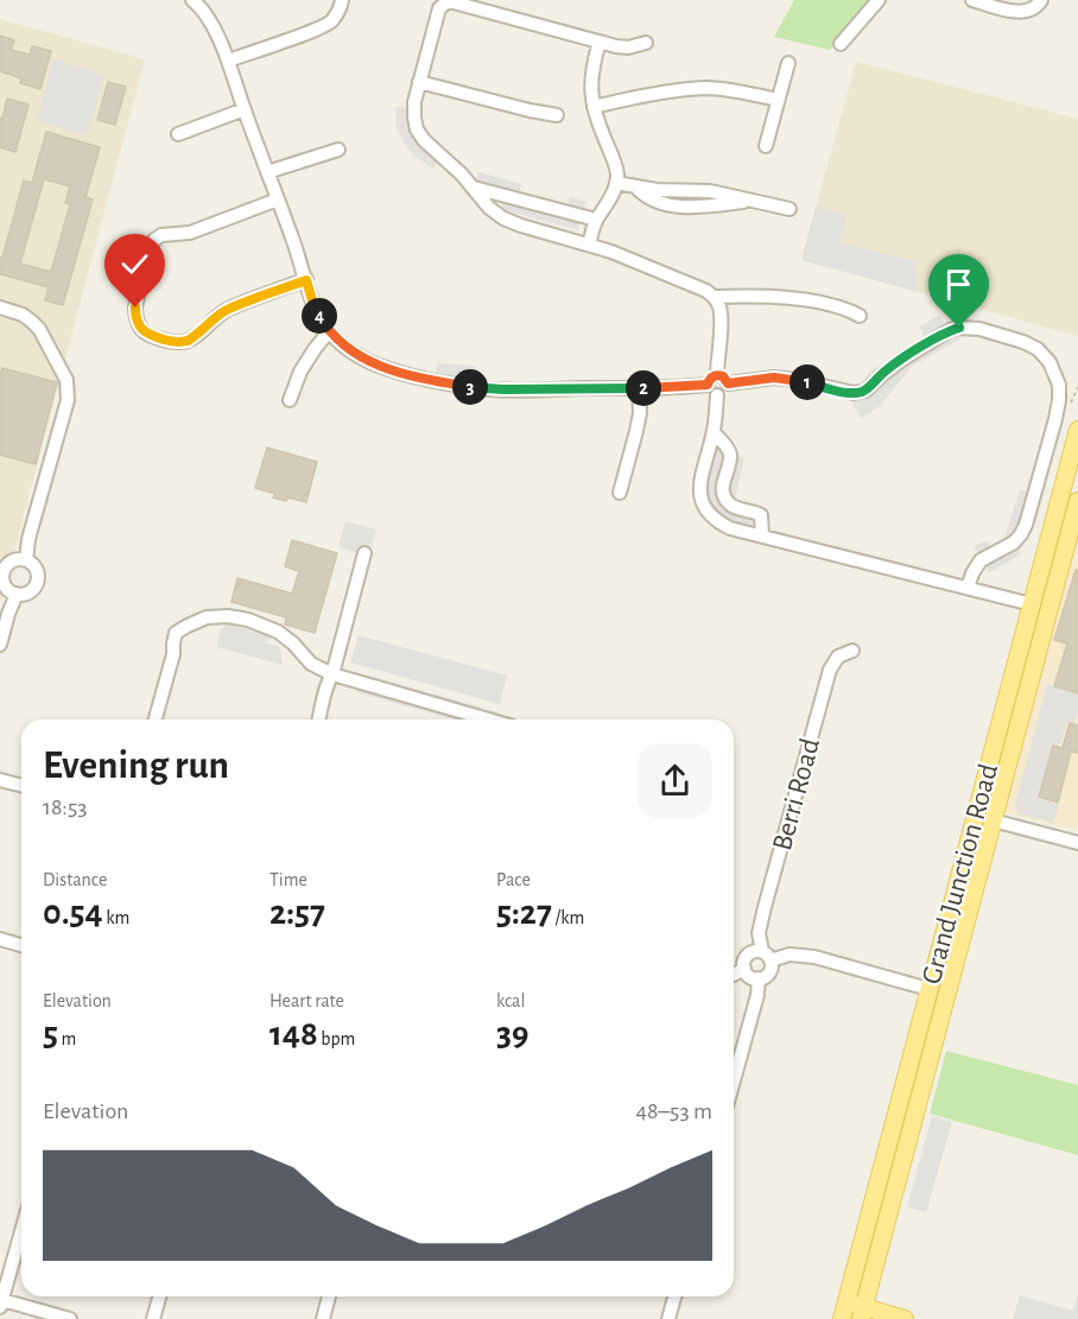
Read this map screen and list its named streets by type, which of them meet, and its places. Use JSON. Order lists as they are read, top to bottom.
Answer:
{
  "streets": {
    "main road": ["Grand Junction Road"],
    "street": ["Berri Road"]
  },
  "page": {
    "pins": [
      "4",
      "1",
      "3",
      "2"
    ],
    "heading": ["Evening run", "18:53"],
    "stats": [
      ["Distance", "0.54 km"],
      ["Time", "2:57"],
      ["Pace", "5:27 /km"],
      ["Elevation", "5 m"],
      ["Heart rate", "148 bpm"],
      ["kcal", "39"]
    ],
    "chart": ["Elevation", "48–53 m"]
  }
}
